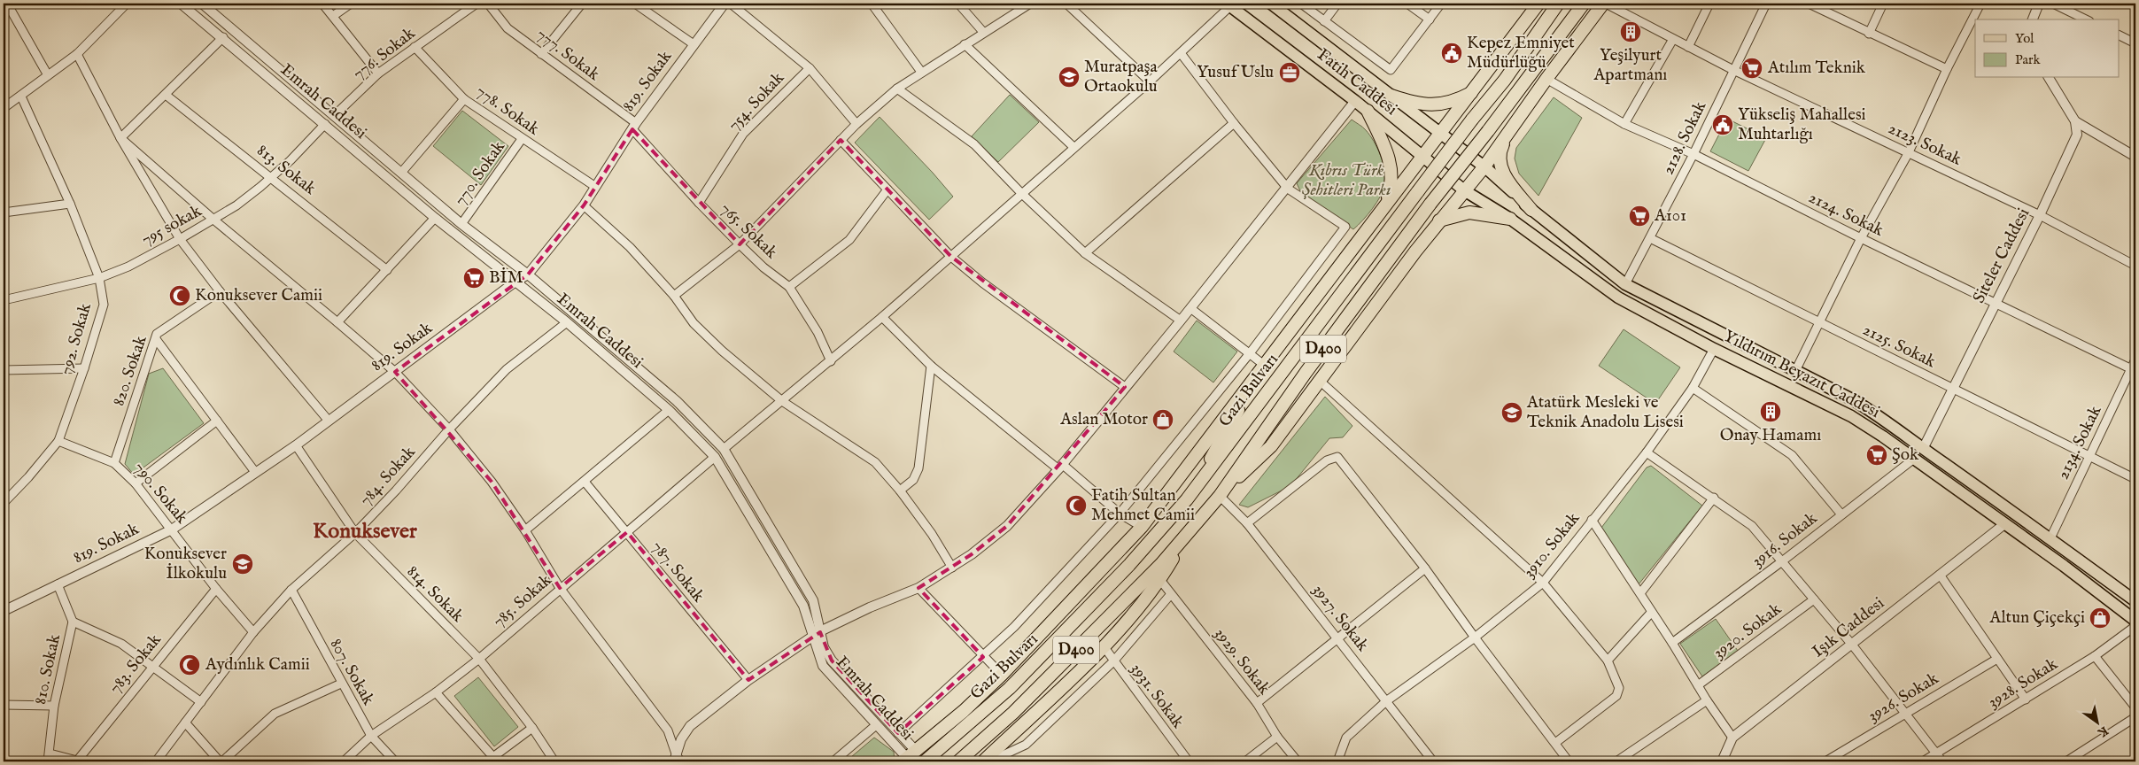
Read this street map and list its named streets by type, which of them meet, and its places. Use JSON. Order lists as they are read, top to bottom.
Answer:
{
  "streets": {
    "highway": ["D400", "Gazi Bulvarı"],
    "main road": ["Fatih Caddesi", "Yıldırım Beyazıt Caddesi"],
    "street": [
      "776. Sokak",
      "777. Sokak",
      "819. Sokak",
      "Emrah Caddesi",
      "754. Sokak",
      "778. Sokak",
      "2128. Sokak",
      "2123. Sokak",
      "813. Sokak",
      "770. Sokak",
      "2124. Sokak",
      "795 sokak",
      "765. Sokak",
      "Siteler Caddesi",
      "792. Sokak",
      "2125. Sokak",
      "820. Sokak",
      "2134. Sokak",
      "784. Sokak",
      "790. Sokak",
      "3916. Sokak",
      "3910. Sokak",
      "787. Sokak",
      "814. Sokak",
      "785. Sokak",
      "3927. Sokak",
      "Işık Caddesi",
      "3920. Sokak",
      "3929. Sokak",
      "783. Sokak",
      "810. Sokak",
      "807. Sokak",
      "3928. Sokak",
      "3931. Sokak",
      "3926. Sokak"
    ]
  },
  "crossings": [
    ["776. Sokak", "Emrah Caddesi"],
    ["776. Sokak", "778. Sokak"],
    ["777. Sokak", "819. Sokak"],
    ["777. Sokak", "765. Sokak"],
    ["819. Sokak", "Emrah Caddesi"],
    ["819. Sokak", "778. Sokak"],
    ["819. Sokak", "765. Sokak"],
    ["819. Sokak", "790. Sokak"],
    ["819. Sokak", "814. Sokak"],
    ["819. Sokak", "810. Sokak"],
    ["Fatih Caddesi", "Yıldırım Beyazıt Caddesi"],
    ["Emrah Caddesi", "770. Sokak"],
    ["Emrah Caddesi", "795 sokak"],
    ["Emrah Caddesi", "784. Sokak"],
    ["Emrah Caddesi", "785. Sokak"],
    ["754. Sokak", "765. Sokak"],
    ["778. Sokak", "770. Sokak"],
    ["2128. Sokak", "2123. Sokak"],
    ["2128. Sokak", "2124. Sokak"],
    ["2128. Sokak", "2125. Sokak"],
    ["2128. Sokak", "Yıldırım Beyazıt Caddesi"],
    ["2123. Sokak", "Siteler Caddesi"],
    ["813. Sokak", "795 sokak"],
    ["2124. Sokak", "Siteler Caddesi"],
    ["2124. Sokak", "2134. Sokak"],
    ["795 sokak", "792. Sokak"],
    ["Siteler Caddesi", "2125. Sokak"],
    ["Siteler Caddesi", "Yıldırım Beyazıt Caddesi"],
    ["792. Sokak", "790. Sokak"],
    ["2125. Sokak", "2134. Sokak"],
    ["820. Sokak", "790. Sokak"],
    ["Yıldırım Beyazıt Caddesi", "2134. Sokak"],
    ["Yıldırım Beyazıt Caddesi", "3916. Sokak"],
    ["Yıldırım Beyazıt Caddesi", "3910. Sokak"],
    ["Yıldırım Beyazıt Caddesi", "Işık Caddesi"],
    ["Gazi Bulvarı", "3927. Sokak"],
    ["784. Sokak", "790. Sokak"],
    ["784. Sokak", "814. Sokak"],
    ["784. Sokak", "807. Sokak"],
    ["790. Sokak", "783. Sokak"],
    ["3910. Sokak", "3927. Sokak"],
    ["787. Sokak", "785. Sokak"],
    ["814. Sokak", "785. Sokak"],
    ["785. Sokak", "807. Sokak"]
  ],
  "districts": ["Konuksever"],
  "parks": ["Kıbrıs Türk Şehitleri Parkı"],
  "places": {
    "building": ["Yeşilyurt Apartmanı", "Onay Hamamı"],
    "public building": ["Kepez Emniyet Müdürlüğü", "Yükseliş Mahallesi Muhtarlığı"],
    "supermarket": [
      "Atılım Teknik",
      "A101",
      "BİM",
      "Şok"
    ],
    "office": ["Yusuf Uslu"],
    "school or university": ["Muratpaşa Ortaokulu", "Atatürk Mesleki ve Teknik Anadolu Lisesi", "Konuksever İlkokulu"],
    "mosque": ["Konuksever Camii", "Fatih Sultan Mehmet Camii", "Aydınlık Camii"],
    "shop": ["Aslan Motor", "Altun Çiçekçi"]
  },
  "legend": ["Yol", "Park"],
  "north": "bottom right"
}
